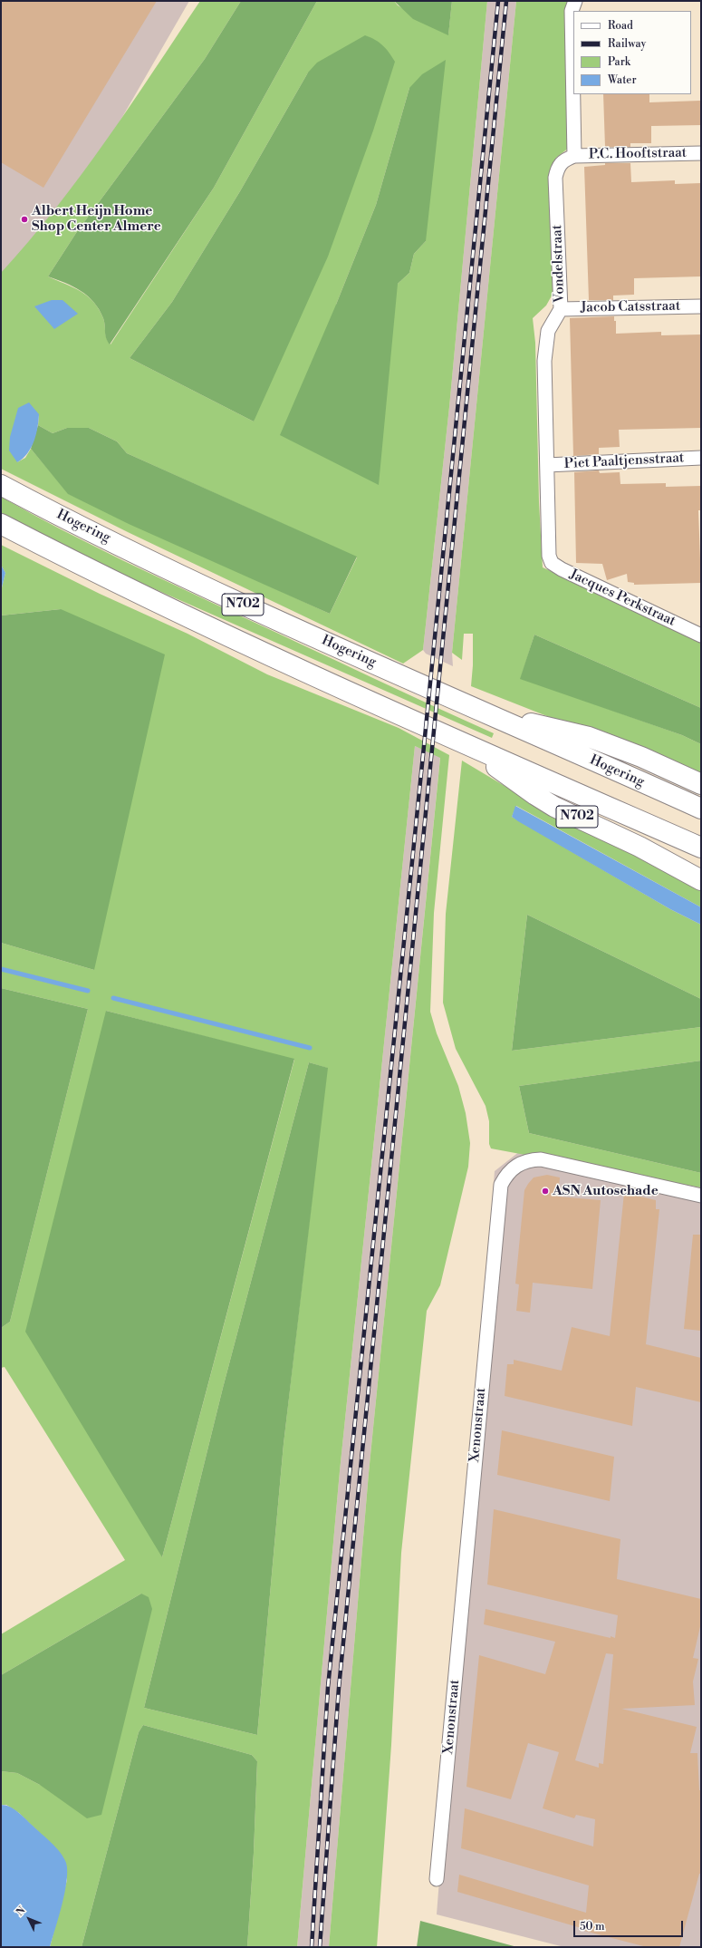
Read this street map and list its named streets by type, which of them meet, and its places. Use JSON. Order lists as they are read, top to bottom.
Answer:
{
  "streets": {
    "highway": ["Hogering", "N702"],
    "street": [
      "P.C. Hooftstraat",
      "Vondelstraat",
      "Jacob Catsstraat",
      "Piet Paaltjensstraat",
      "Jacques Perkstraat",
      "Xenonstraat"
    ]
  },
  "crossings": [
    ["P.C. Hooftstraat", "Vondelstraat"],
    ["Vondelstraat", "Jacob Catsstraat"],
    ["Vondelstraat", "Piet Paaltjensstraat"],
    ["Vondelstraat", "Jacques Perkstraat"],
    ["Hogering", "N702"]
  ],
  "places": ["Albert Heijn Home Shop Center Almere", "ASN Autoschade"],
  "legend": [
    "Road",
    "Railway",
    "Park",
    "Water"
  ],
  "scale_bar": "50 m",
  "north": "top left"
}
